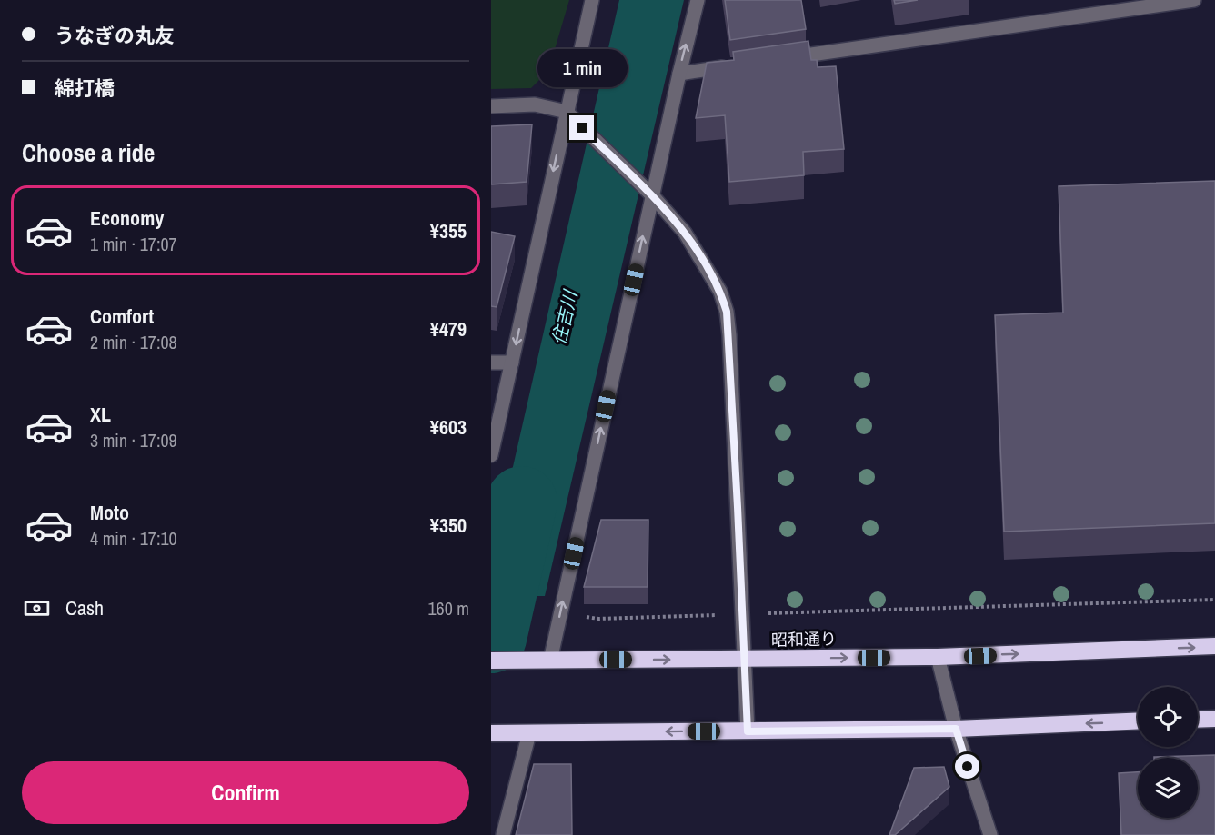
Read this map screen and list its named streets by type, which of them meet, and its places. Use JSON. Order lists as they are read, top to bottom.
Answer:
{
  "streets": {
    "highway": ["昭和通り"]
  },
  "water": ["住吉川"],
  "page": {
    "banner": ["うなぎの丸友", "綿打橋"],
    "bubble": "1 min",
    "heading": "Choose a ride",
    "list": [
      {
        "name": "Economy",
        "note": "1 min · 17:07",
        "value": "¥355"
      },
      {
        "name": "Comfort",
        "note": "2 min · 17:08",
        "value": "¥479"
      },
      {
        "name": "XL",
        "note": "3 min · 17:09",
        "value": "¥603"
      },
      {
        "name": "Moto",
        "note": "4 min · 17:10",
        "value": "¥350"
      }
    ],
    "pay": ["Cash", "160 m"],
    "buttons": "Confirm"
  }
}
